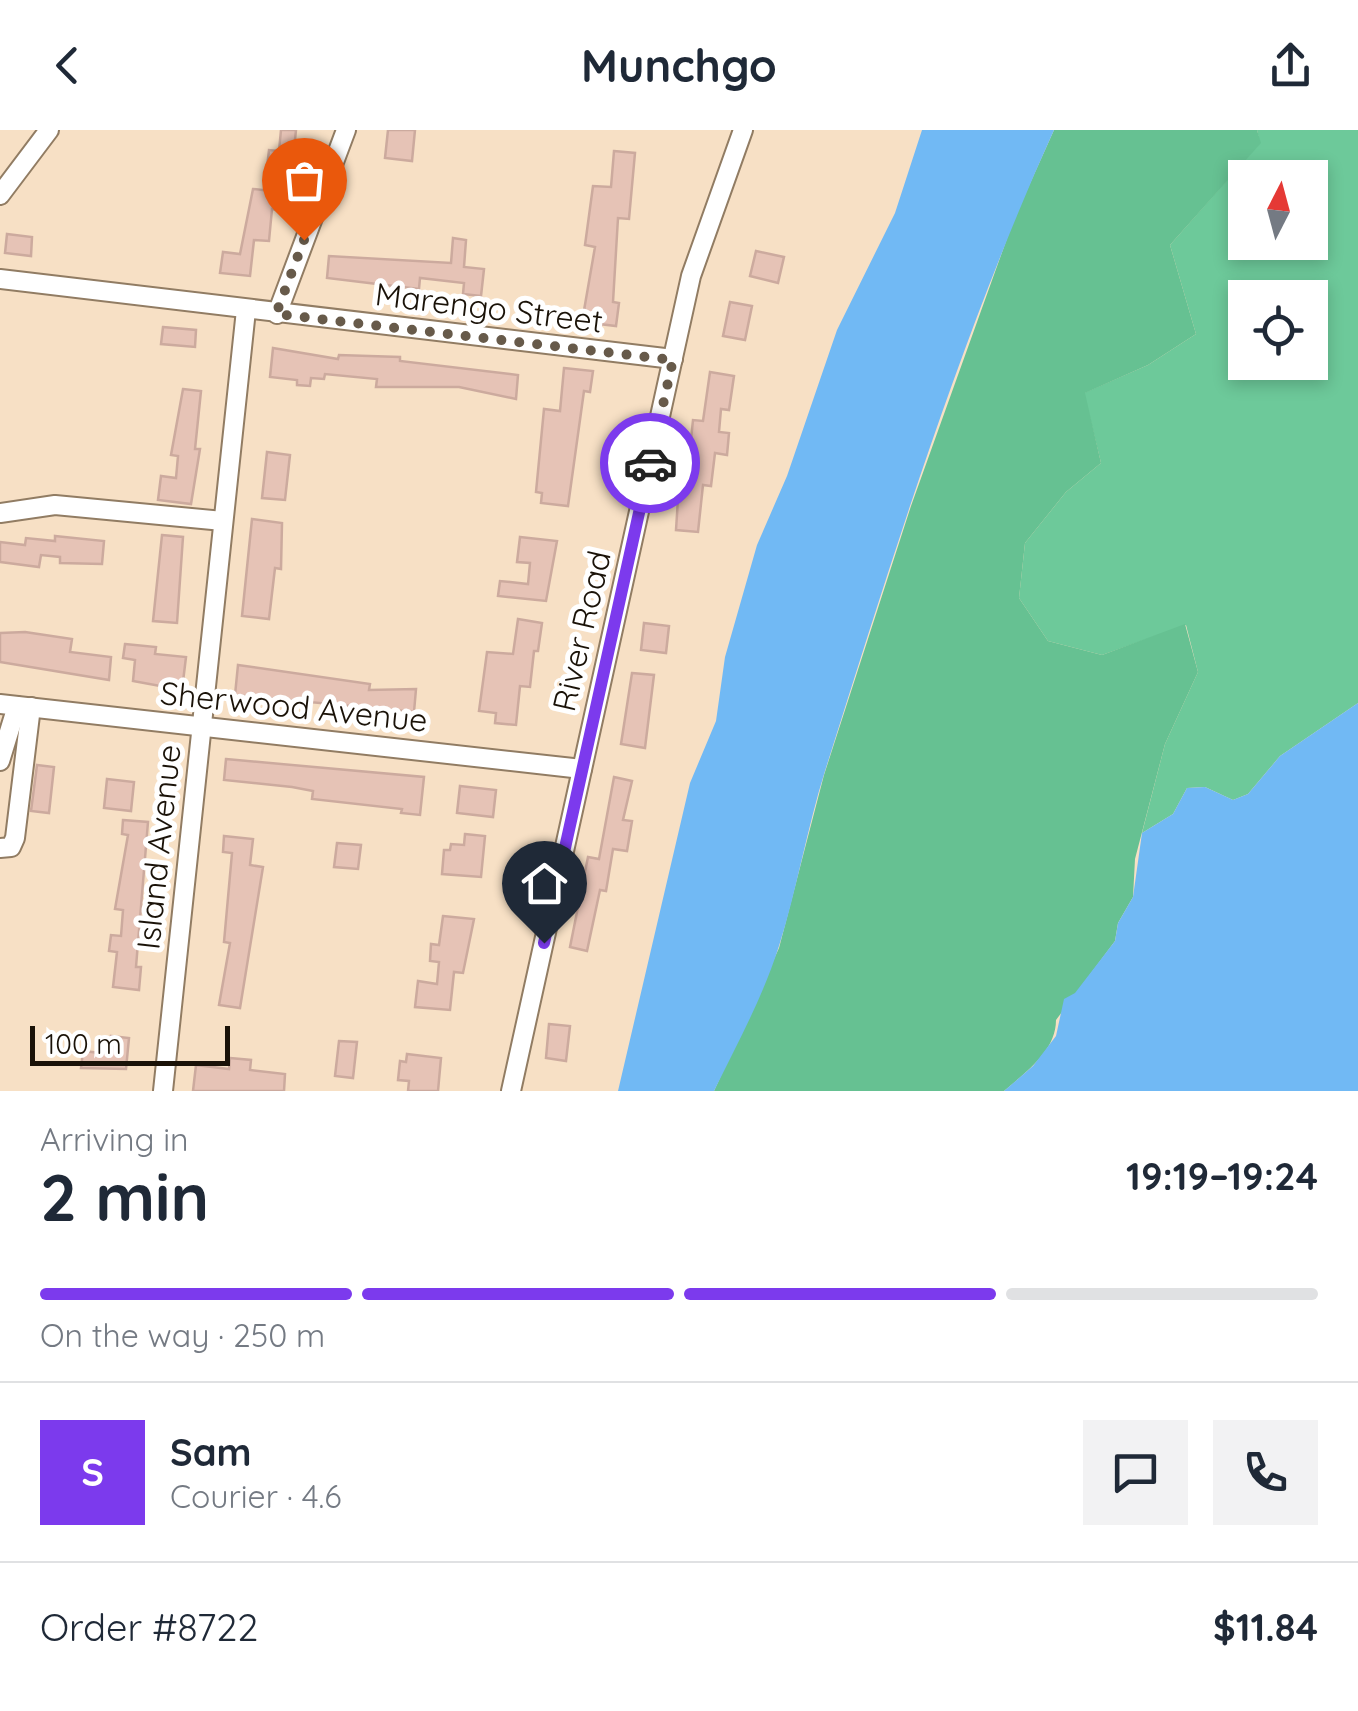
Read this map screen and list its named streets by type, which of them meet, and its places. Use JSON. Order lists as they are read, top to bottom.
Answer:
{
  "streets": {
    "street": [
      "Marengo Street",
      "River Road",
      "Sherwood Avenue",
      "Island Avenue"
    ]
  },
  "crossings": [
    ["Marengo Street", "River Road"],
    ["Marengo Street", "Island Avenue"],
    ["River Road", "Sherwood Avenue"],
    ["Sherwood Avenue", "Island Avenue"]
  ],
  "scale_bar": "100 m",
  "north": "top",
  "page": {
    "header": "Munchgo",
    "scale": "100 m",
    "heading": ["2 min", "Arriving in", "19:19–19:24"],
    "panel": [
      "Sam",
      "Courier · 4.6",
      "Order #8722",
      "$11.84"
    ],
    "bar": "On the way · 250 m",
    "round": "S"
  }
}
